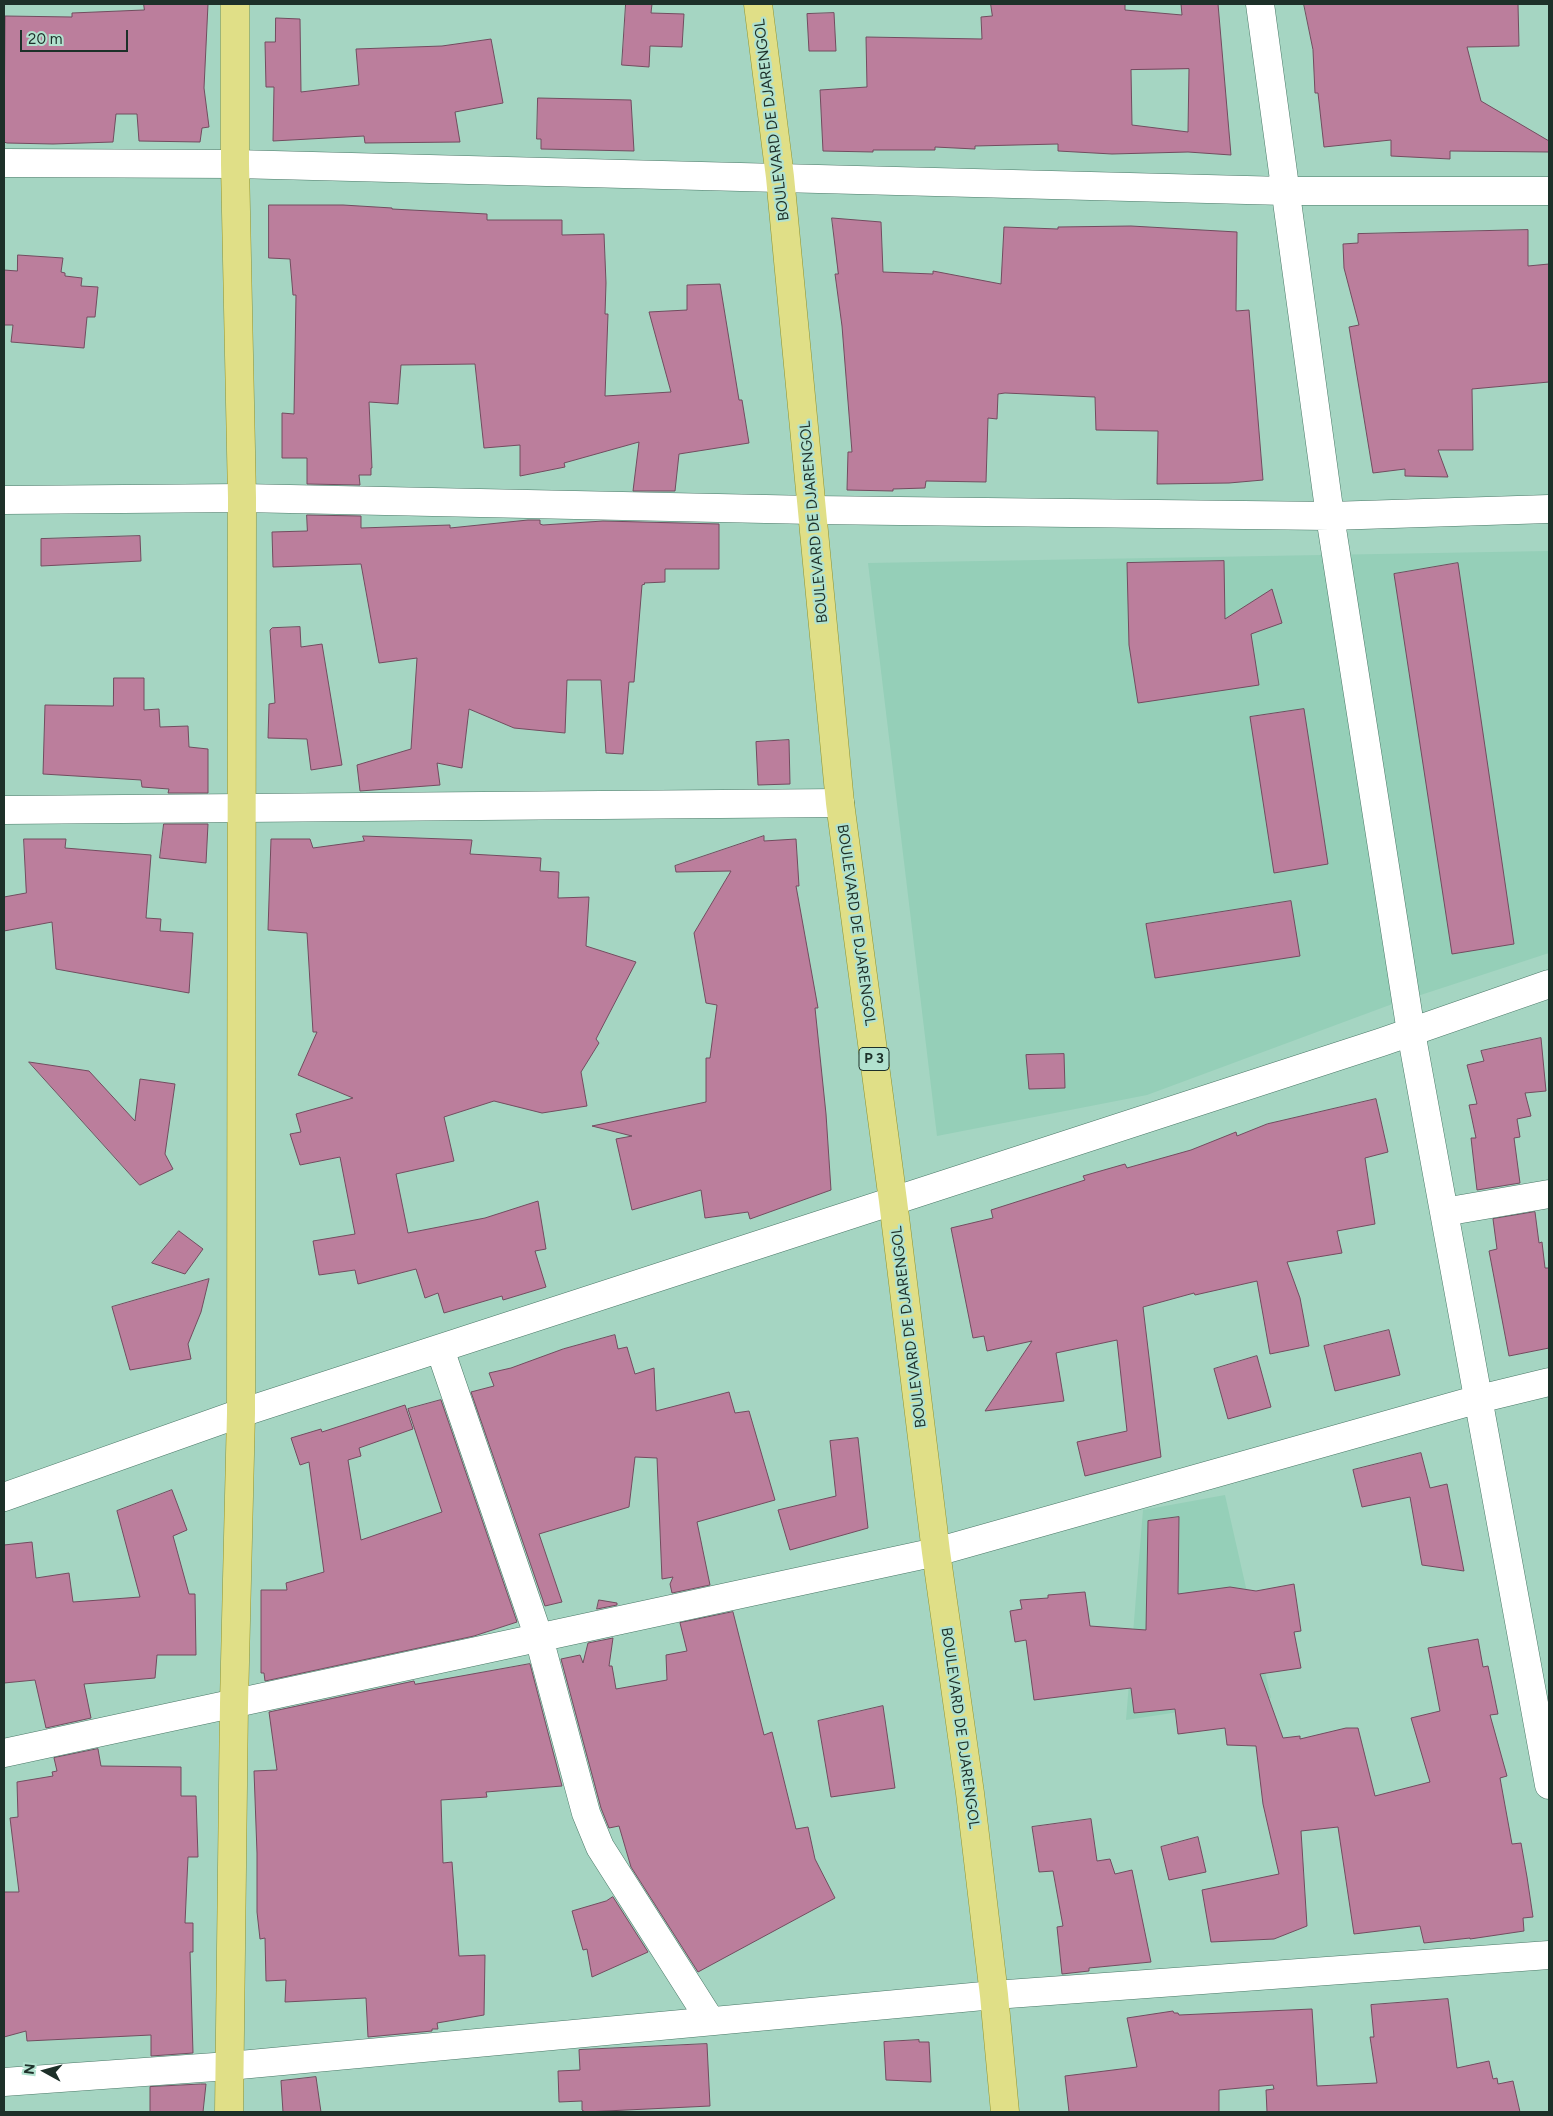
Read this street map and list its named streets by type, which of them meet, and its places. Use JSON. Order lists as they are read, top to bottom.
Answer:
{
  "streets": {
    "main road": ["BOULEVARD DE DJARENGOL", "P 3"]
  },
  "scale_bar": "20 m",
  "north": "left"
}
